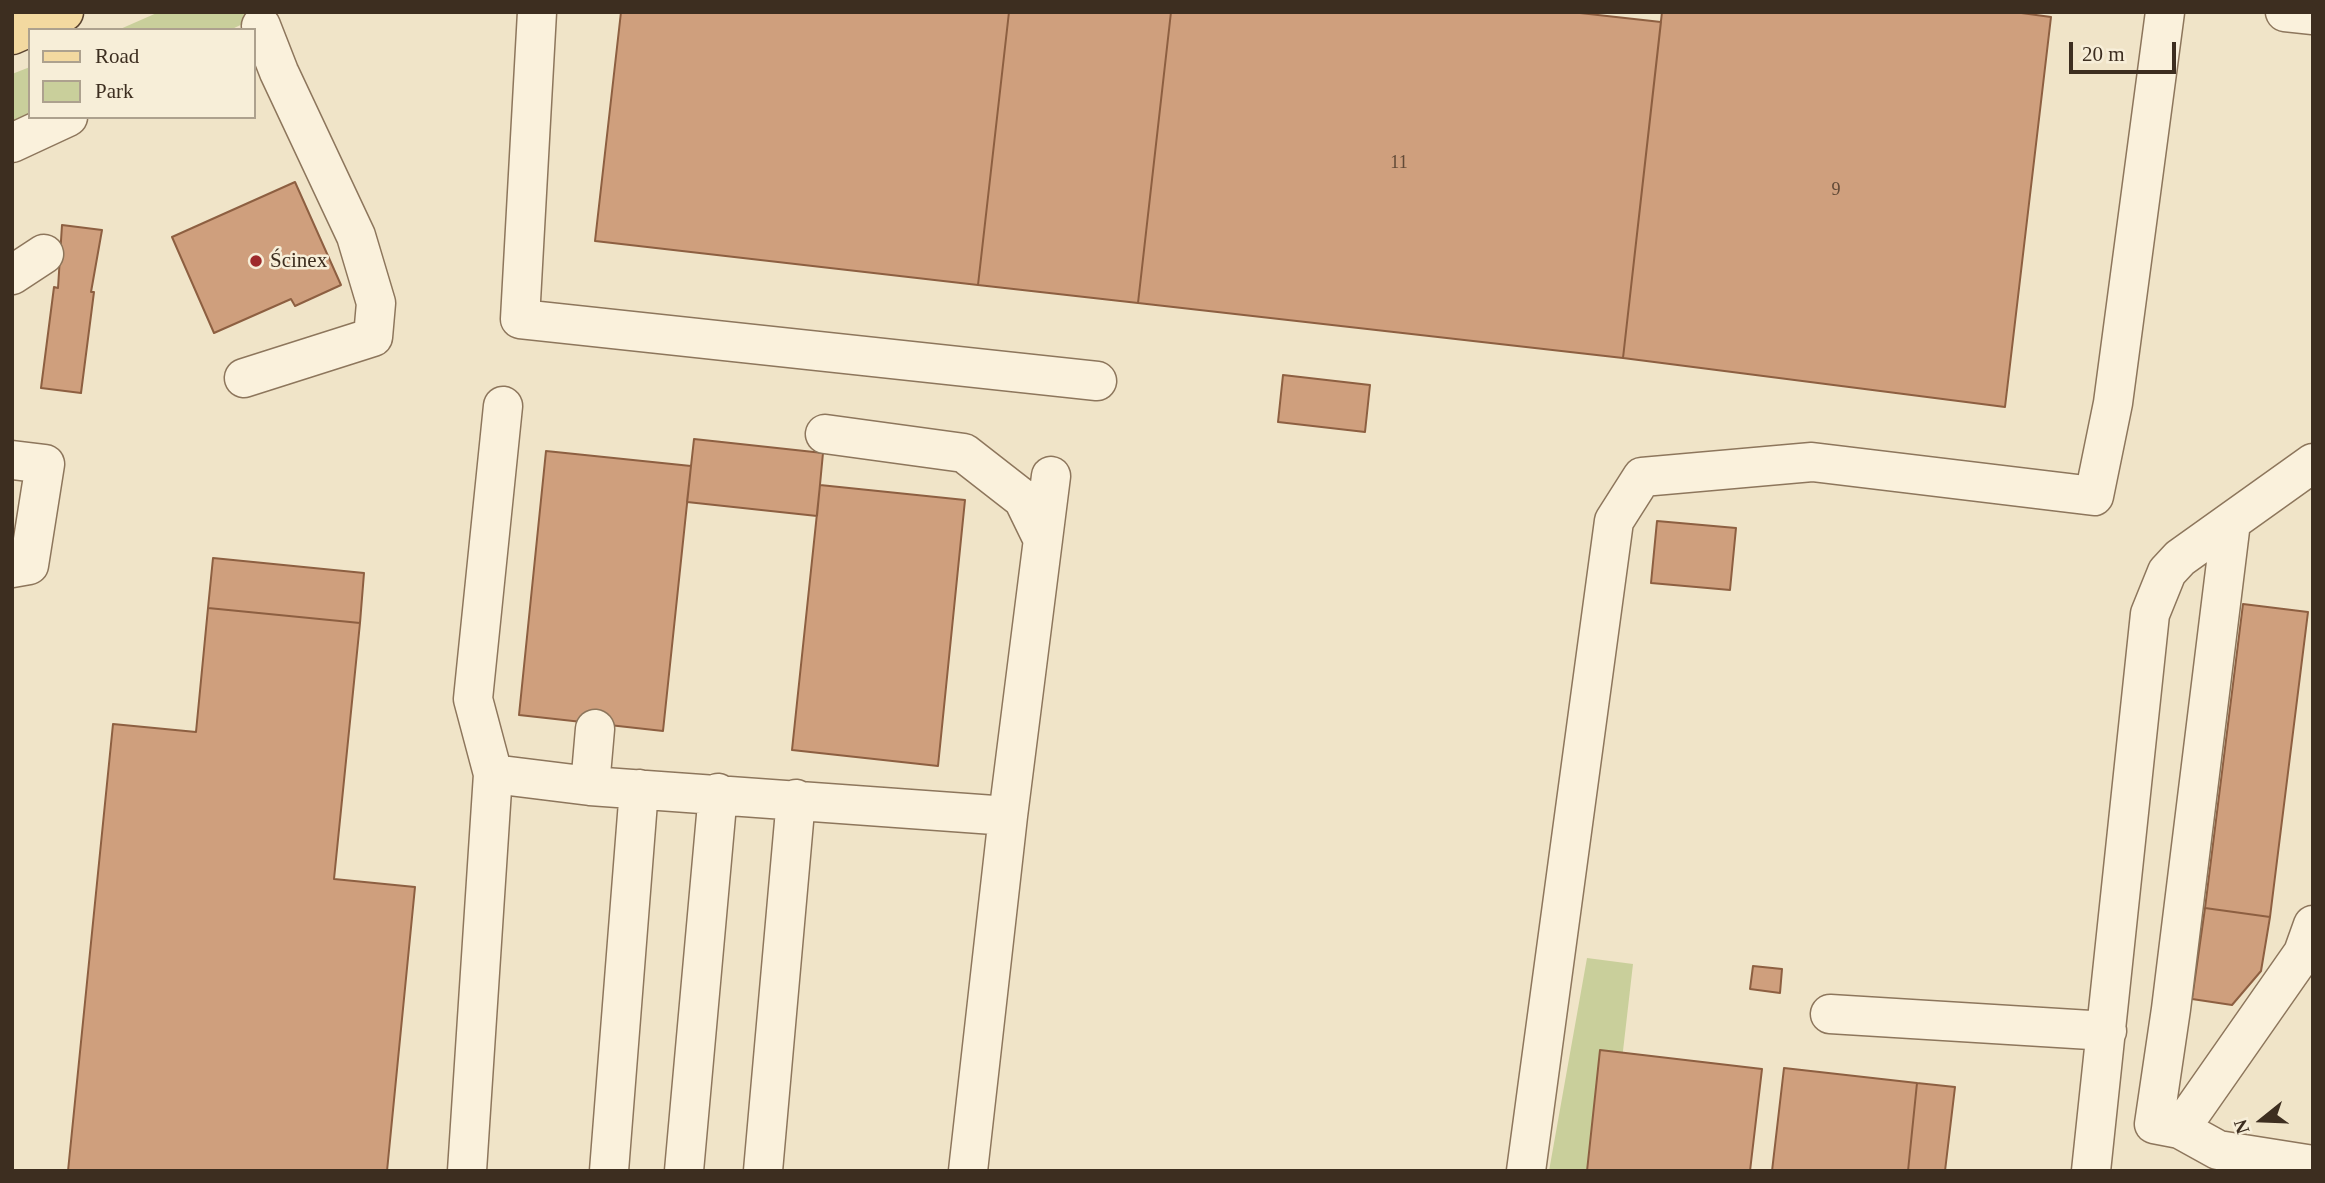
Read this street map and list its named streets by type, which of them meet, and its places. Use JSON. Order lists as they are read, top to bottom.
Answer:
{
  "places": ["Ścinex"],
  "house_numbers": ["11", "9"],
  "legend": ["Road", "Park"],
  "scale_bar": "20 m",
  "north": "left"
}
